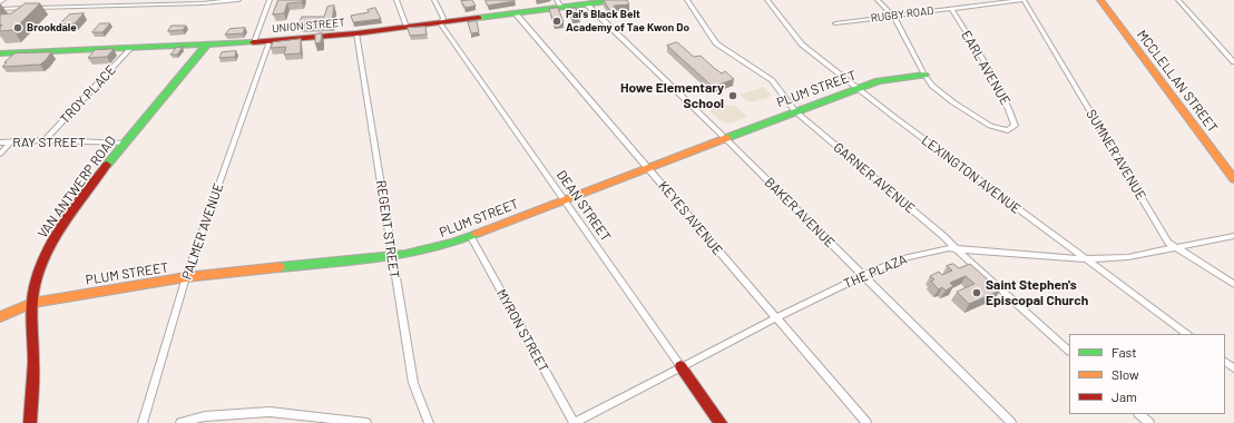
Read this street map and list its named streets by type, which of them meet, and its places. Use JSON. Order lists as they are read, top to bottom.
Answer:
{
  "streets": {
    "street": [
      "RUGBY ROAD",
      "UNION STREET",
      "EARL AVENUE",
      "MCCLELLAN STREET",
      "PLUM STREET",
      "TROY PLACE",
      "RAY STREET",
      "SUMNER AVENUE",
      "LEXINGTON AVENUE",
      "GARNER AVENUE",
      "VAN ANTWERP ROAD",
      "DEAN STREET",
      "BAKER AVENUE",
      "KEYES AVENUE",
      "REGENT STREET",
      "PALMER AVENUE",
      "THE PLAZA",
      "MYRON STREET"
    ]
  },
  "crossings": [
    ["RUGBY ROAD", "EARL AVENUE"],
    ["RUGBY ROAD", "SUMNER AVENUE"],
    ["UNION STREET", "TROY PLACE"],
    ["UNION STREET", "VAN ANTWERP ROAD"],
    ["UNION STREET", "DEAN STREET"],
    ["UNION STREET", "BAKER AVENUE"],
    ["UNION STREET", "KEYES AVENUE"],
    ["UNION STREET", "REGENT STREET"],
    ["UNION STREET", "PALMER AVENUE"],
    ["EARL AVENUE", "PLUM STREET"],
    ["PLUM STREET", "LEXINGTON AVENUE"],
    ["PLUM STREET", "GARNER AVENUE"],
    ["PLUM STREET", "VAN ANTWERP ROAD"],
    ["PLUM STREET", "DEAN STREET"],
    ["PLUM STREET", "BAKER AVENUE"],
    ["PLUM STREET", "KEYES AVENUE"],
    ["PLUM STREET", "REGENT STREET"],
    ["PLUM STREET", "PALMER AVENUE"],
    ["PLUM STREET", "MYRON STREET"],
    ["TROY PLACE", "RAY STREET"],
    ["RAY STREET", "VAN ANTWERP ROAD"],
    ["SUMNER AVENUE", "THE PLAZA"],
    ["LEXINGTON AVENUE", "THE PLAZA"],
    ["GARNER AVENUE", "THE PLAZA"],
    ["DEAN STREET", "THE PLAZA"],
    ["BAKER AVENUE", "THE PLAZA"],
    ["KEYES AVENUE", "THE PLAZA"],
    ["THE PLAZA", "MYRON STREET"]
  ],
  "places": [
    "Pai's Black Belt Academy of Tae Kwon Do",
    "Brookdale",
    "Howe Elementary School",
    "Saint Stephen's Episcopal Church"
  ],
  "legend": ["Fast", "Slow", "Jam"]
}
